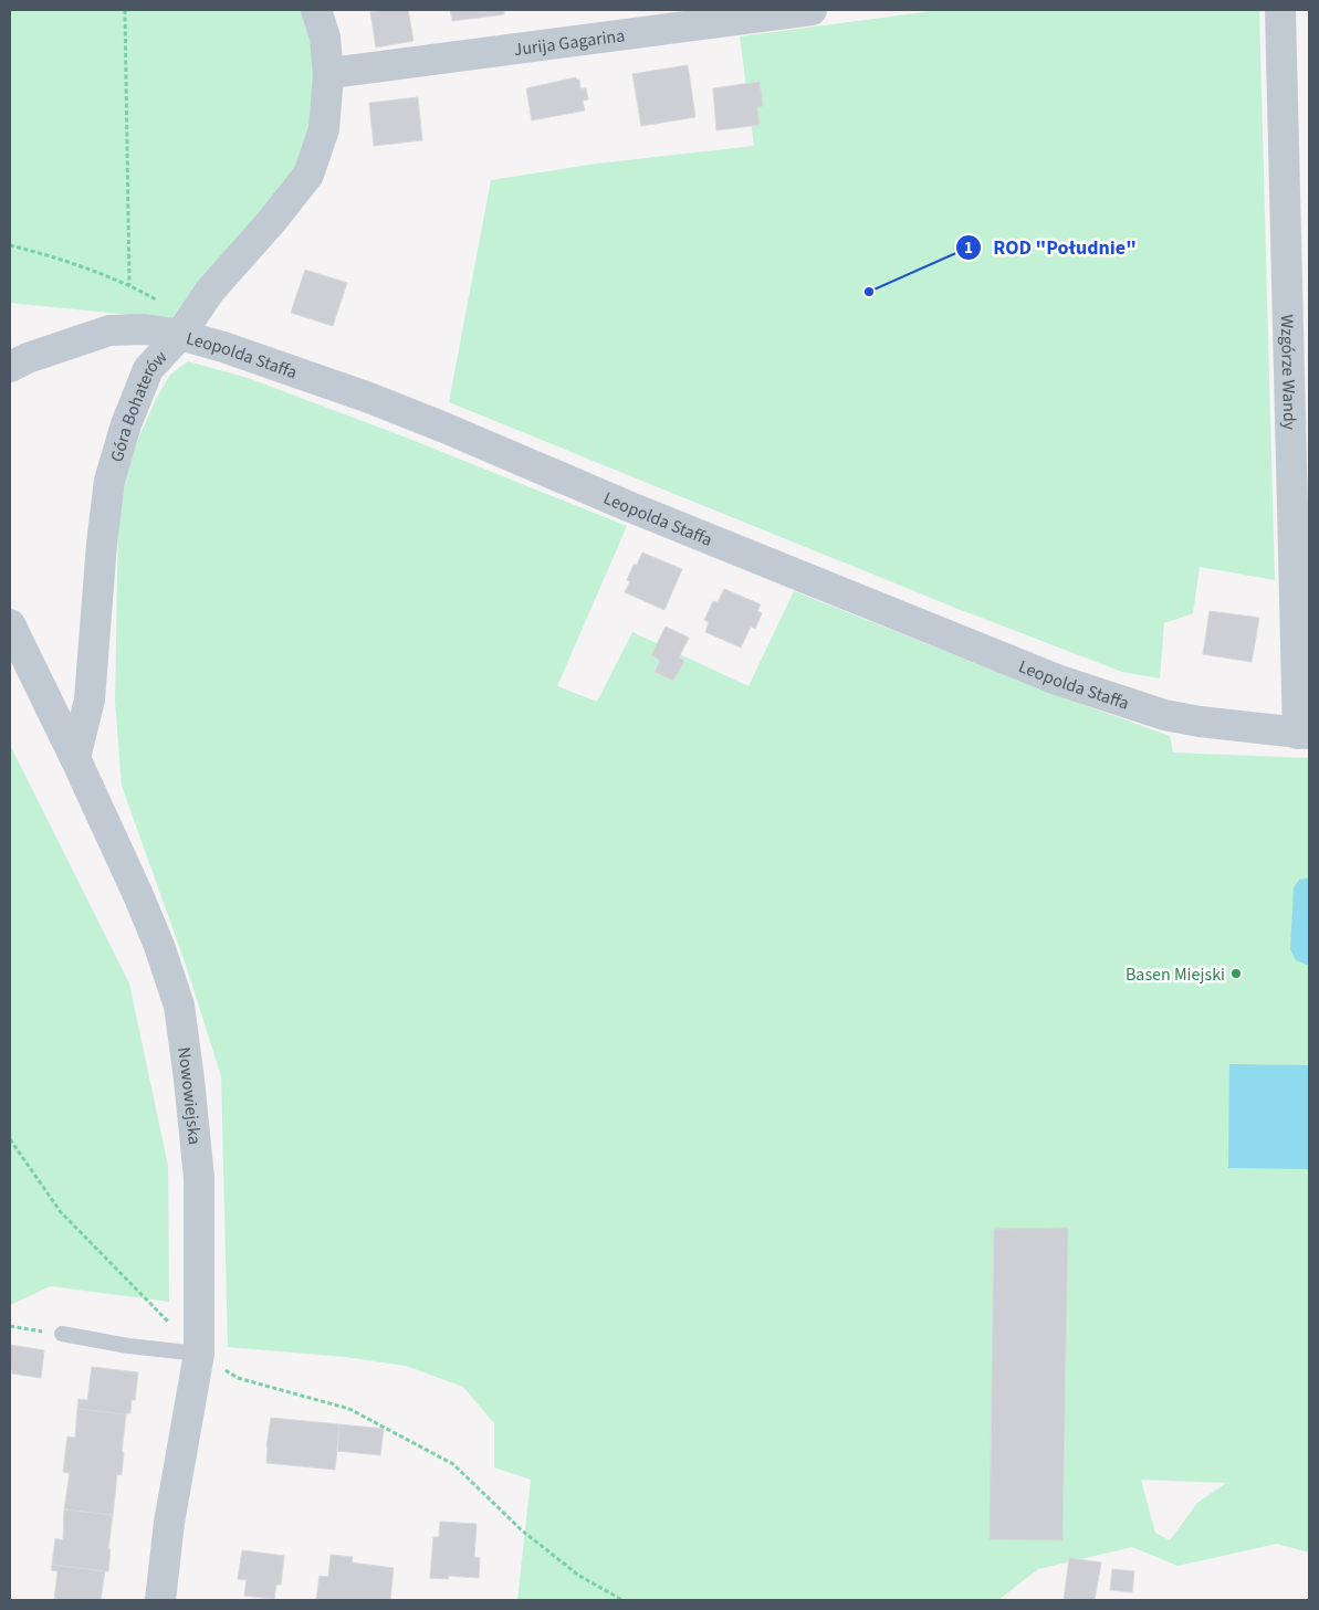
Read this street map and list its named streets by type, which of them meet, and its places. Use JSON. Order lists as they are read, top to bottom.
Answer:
{
  "streets": {
    "street": [
      "Jurija Gagarina",
      "Leopolda Staffa",
      "Wzgórze Wandy",
      "Góra Bohaterów",
      "Nowowiejska"
    ]
  },
  "crossings": [
    ["Jurija Gagarina", "Góra Bohaterów"],
    ["Leopolda Staffa", "Wzgórze Wandy"],
    ["Leopolda Staffa", "Góra Bohaterów"],
    ["Góra Bohaterów", "Nowowiejska"]
  ],
  "places": ["ROD \"Południe\"", "Basen Miejski"]
}
